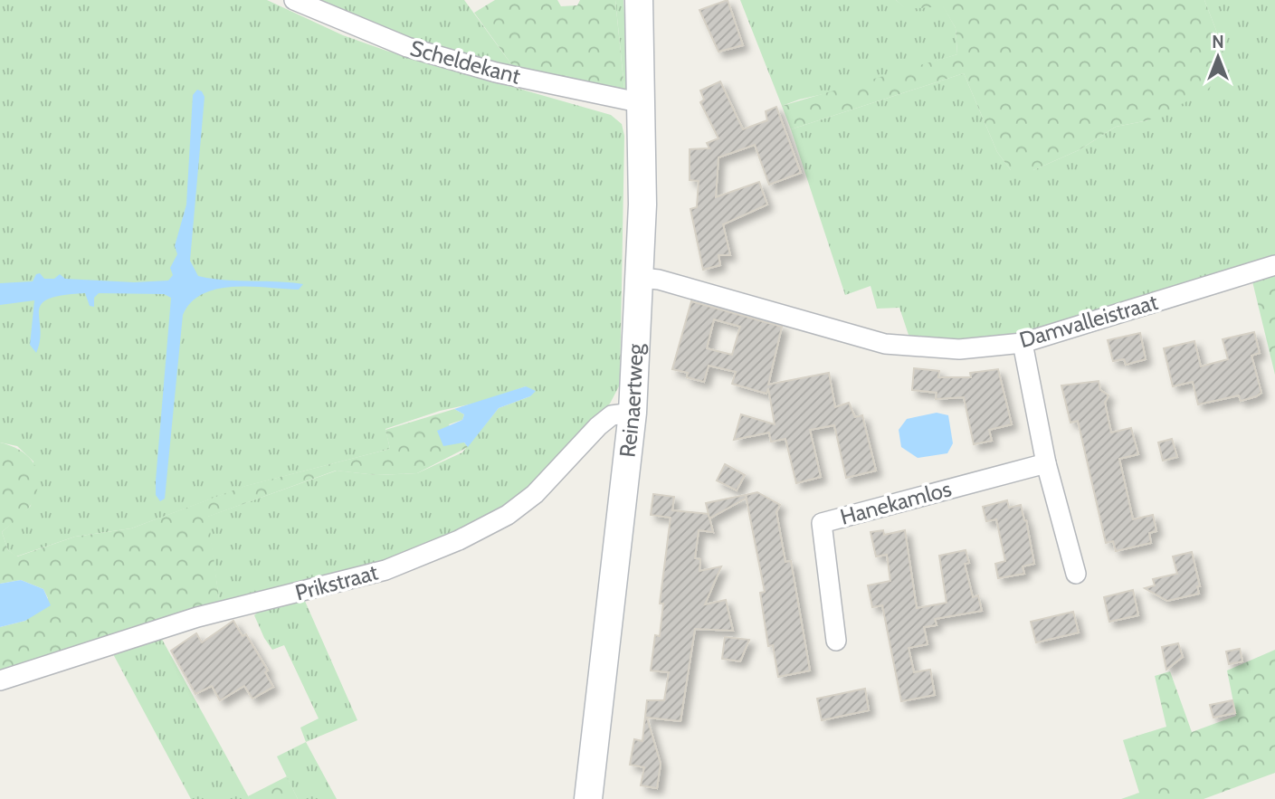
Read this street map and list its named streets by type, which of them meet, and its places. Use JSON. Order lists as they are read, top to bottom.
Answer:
{
  "streets": {
    "main road": ["Reinaertweg"],
    "street": [
      "Scheldekant",
      "Damvalleistraat",
      "Hanekamlos",
      "Prikstraat"
    ]
  },
  "crossings": [
    ["Scheldekant", "Reinaertweg"],
    ["Damvalleistraat", "Reinaertweg"],
    ["Reinaertweg", "Prikstraat"]
  ],
  "north": "top"
}
